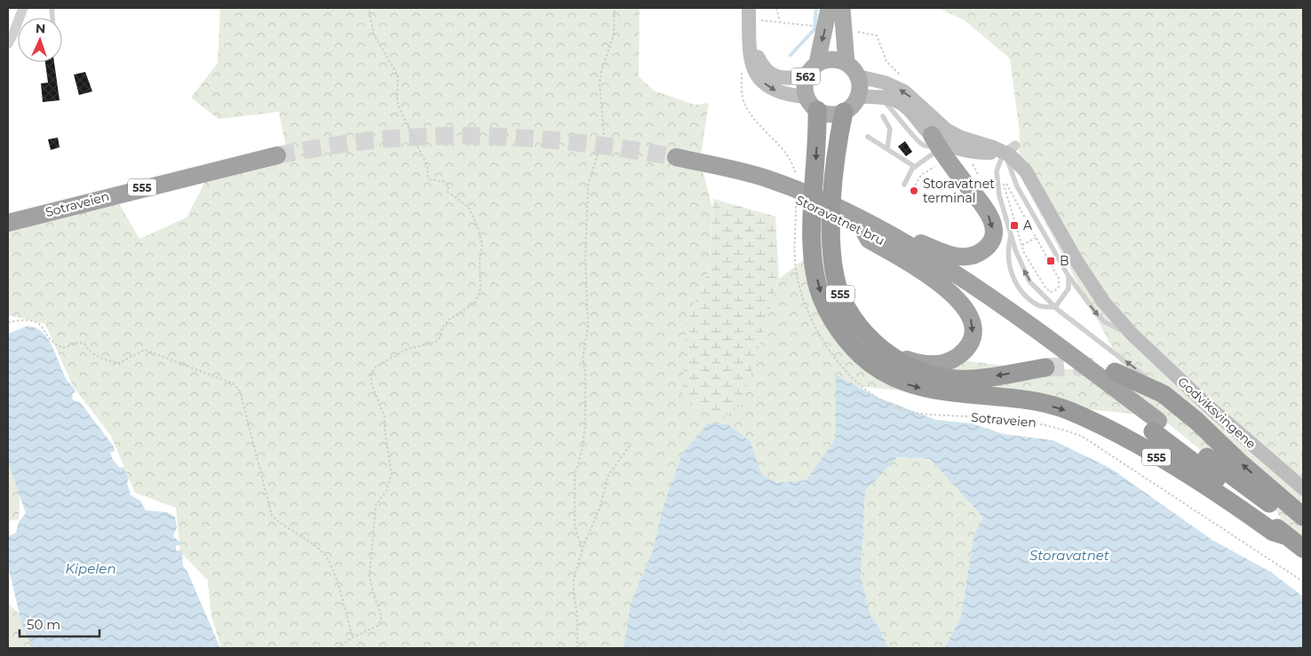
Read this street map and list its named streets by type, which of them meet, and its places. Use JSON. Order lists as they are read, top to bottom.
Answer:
{
  "streets": {
    "highway": ["555", "Sotraveien", "Storavatnet bru"],
    "main road": ["562", "Godviksvingene"]
  },
  "crossings": [
    ["562", "555"],
    ["555", "Storavatnet bru"]
  ],
  "water": ["Storavatnet", "Kipelen"],
  "places": {
    "other": ["Storavatnet terminal"],
    "transit": ["A", "B"]
  },
  "scale_bar": "50 m",
  "north": "top"
}
